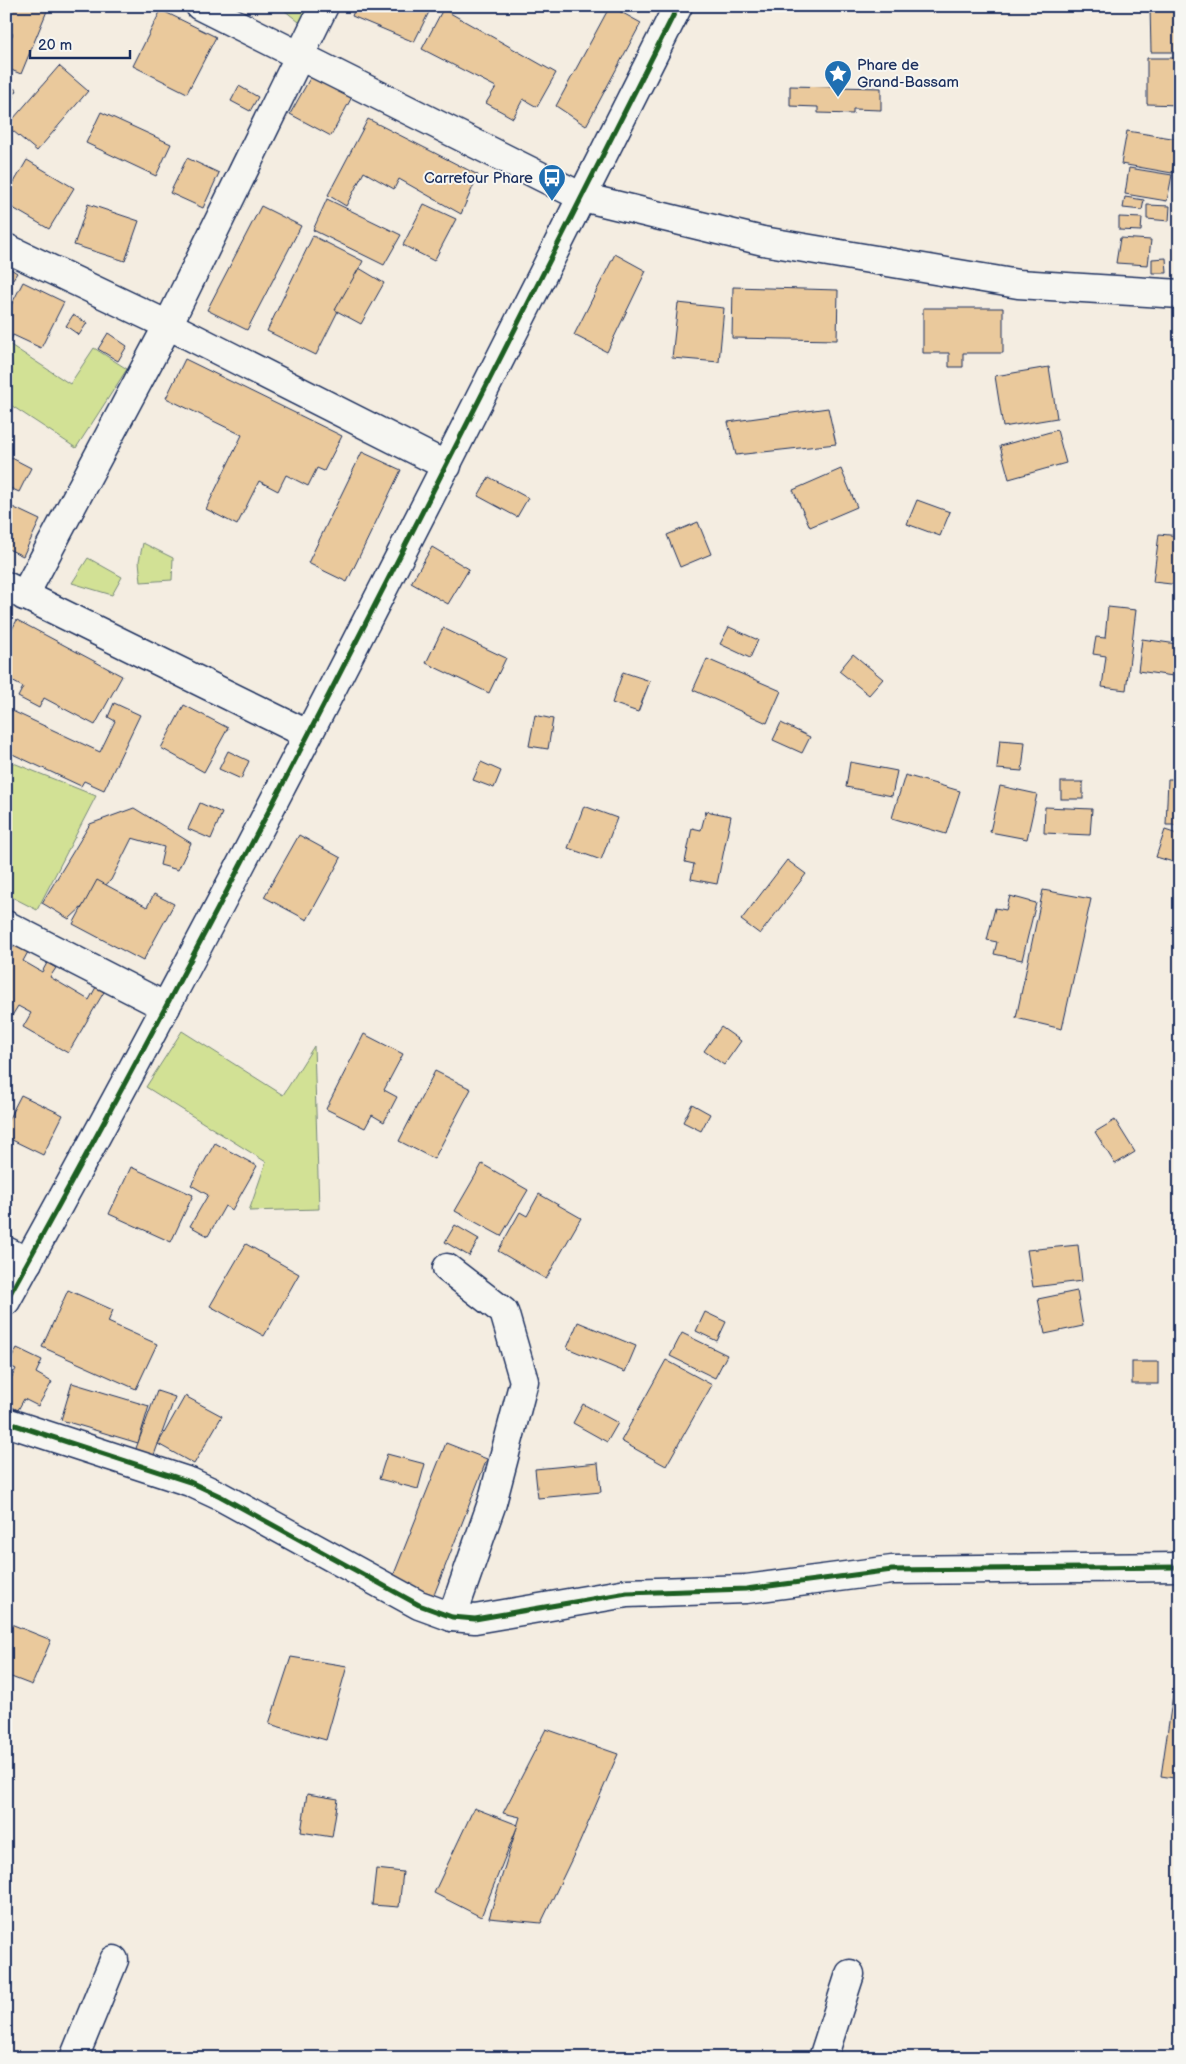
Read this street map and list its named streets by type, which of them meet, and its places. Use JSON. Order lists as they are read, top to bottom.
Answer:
{
  "places": {
    "place": ["Phare de Grand-Bassam"],
    "bus stop": ["Carrefour Phare"]
  },
  "scale_bar": "20 m"
}
